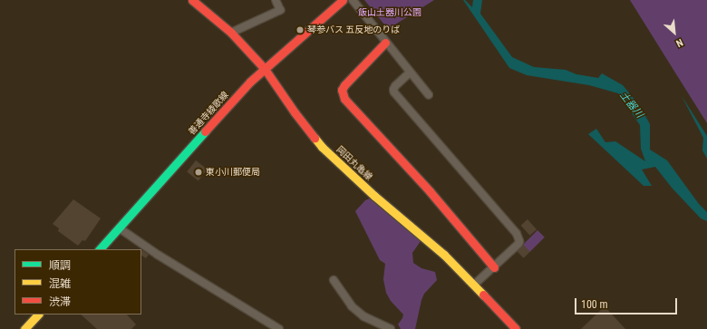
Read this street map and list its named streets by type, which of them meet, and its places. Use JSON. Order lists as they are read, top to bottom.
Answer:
{
  "streets": {
    "main road": ["善通寺綾歌線", "岡田丸亀線"]
  },
  "crossings": [
    ["善通寺綾歌線", "岡田丸亀線"]
  ],
  "water": ["土器川"],
  "parks": ["飯山土器川公園"],
  "places": ["琴参バス 五反地のりば", "東小川郵便局"],
  "legend": ["順調", "混雑", "渋滞"],
  "scale_bar": "100 m",
  "north": "bottom right"
}
